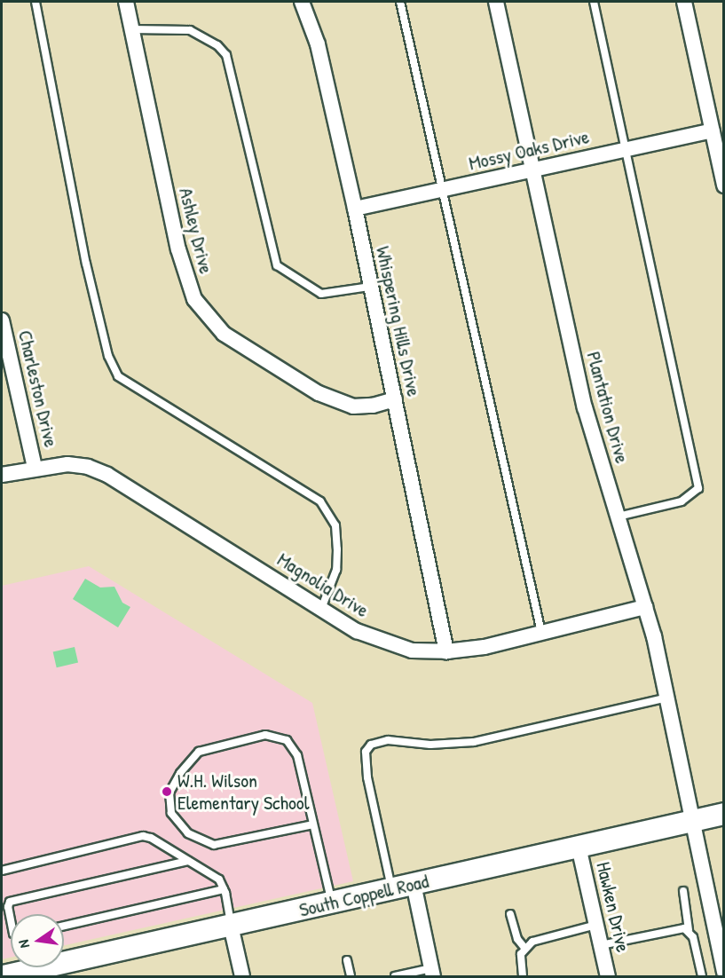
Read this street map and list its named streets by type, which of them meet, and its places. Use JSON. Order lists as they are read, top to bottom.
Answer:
{
  "streets": {
    "street": [
      "Mossy Oaks Drive",
      "Ashley Drive",
      "Whispering Hills Drive",
      "Charleston Drive",
      "Plantation Drive",
      "Magnolia Drive",
      "South Coppell Road",
      "Hawken Drive"
    ]
  },
  "crossings": [
    ["Mossy Oaks Drive", "Whispering Hills Drive"],
    ["Mossy Oaks Drive", "Plantation Drive"],
    ["Ashley Drive", "Whispering Hills Drive"],
    ["Whispering Hills Drive", "Magnolia Drive"],
    ["Charleston Drive", "Magnolia Drive"],
    ["Plantation Drive", "Magnolia Drive"],
    ["Plantation Drive", "South Coppell Road"],
    ["South Coppell Road", "Hawken Drive"]
  ],
  "places": ["W.H. Wilson Elementary School"],
  "north": "left"
}
